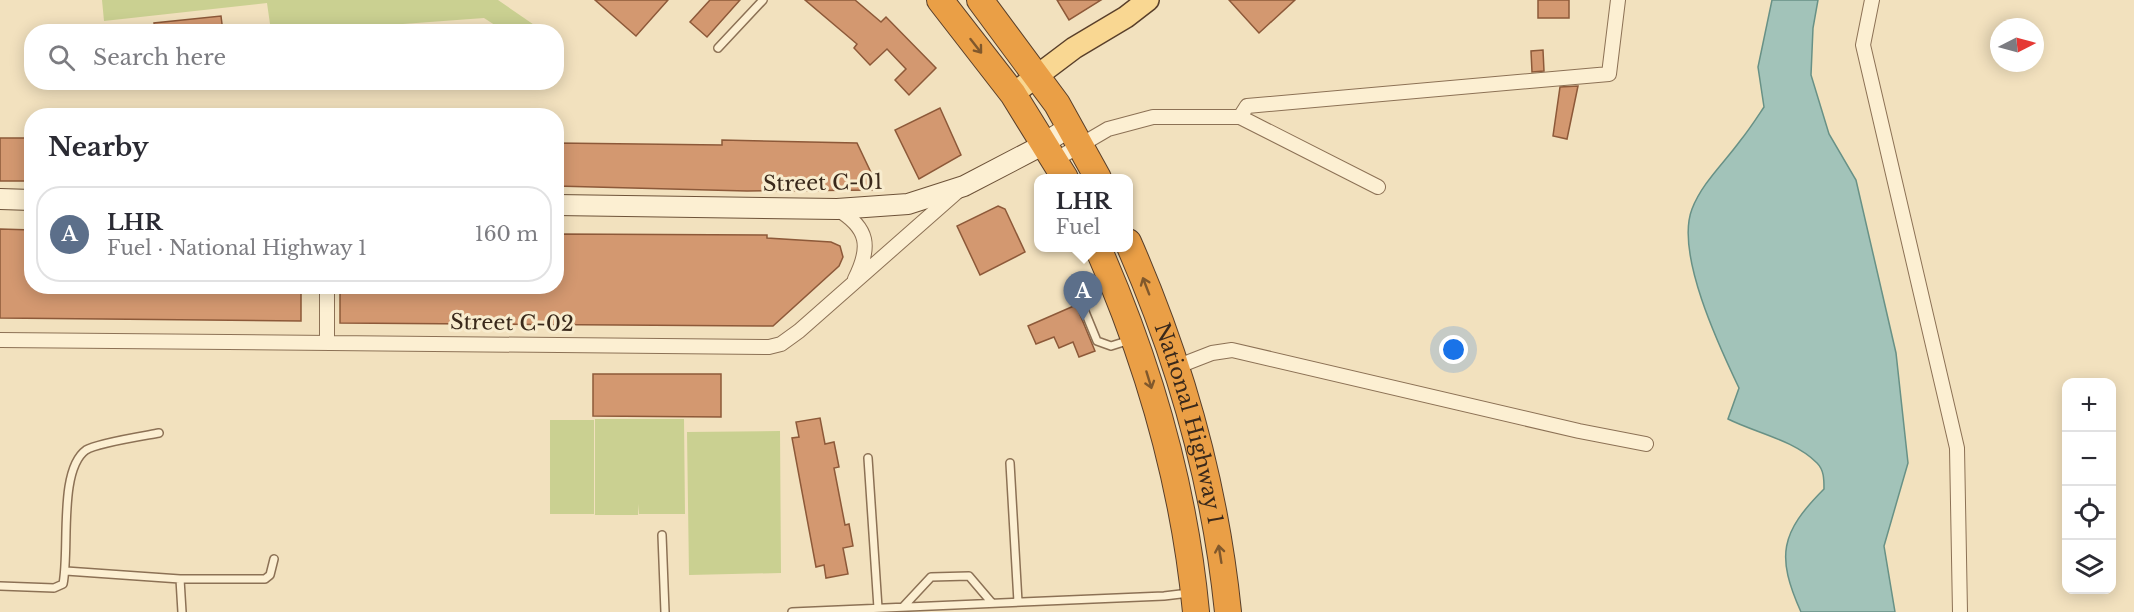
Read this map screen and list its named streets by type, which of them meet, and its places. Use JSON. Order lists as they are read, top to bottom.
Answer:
{
  "streets": {
    "highway": ["National Highway 1"],
    "street": ["Street C-01", "Street C-02"]
  },
  "crossings": [
    ["Street C-01", "Street C-02"]
  ],
  "north": "right",
  "page": {
    "search": "Search here",
    "heading": "Nearby",
    "popup": ["LHR", "Fuel"],
    "list": [
      {
        "mark": "A",
        "name": "LHR",
        "note": "Fuel · National Highway 1",
        "value": "160 m"
      }
    ],
    "pins": "A",
    "map_buttons": ["+", "−"]
  }
}
